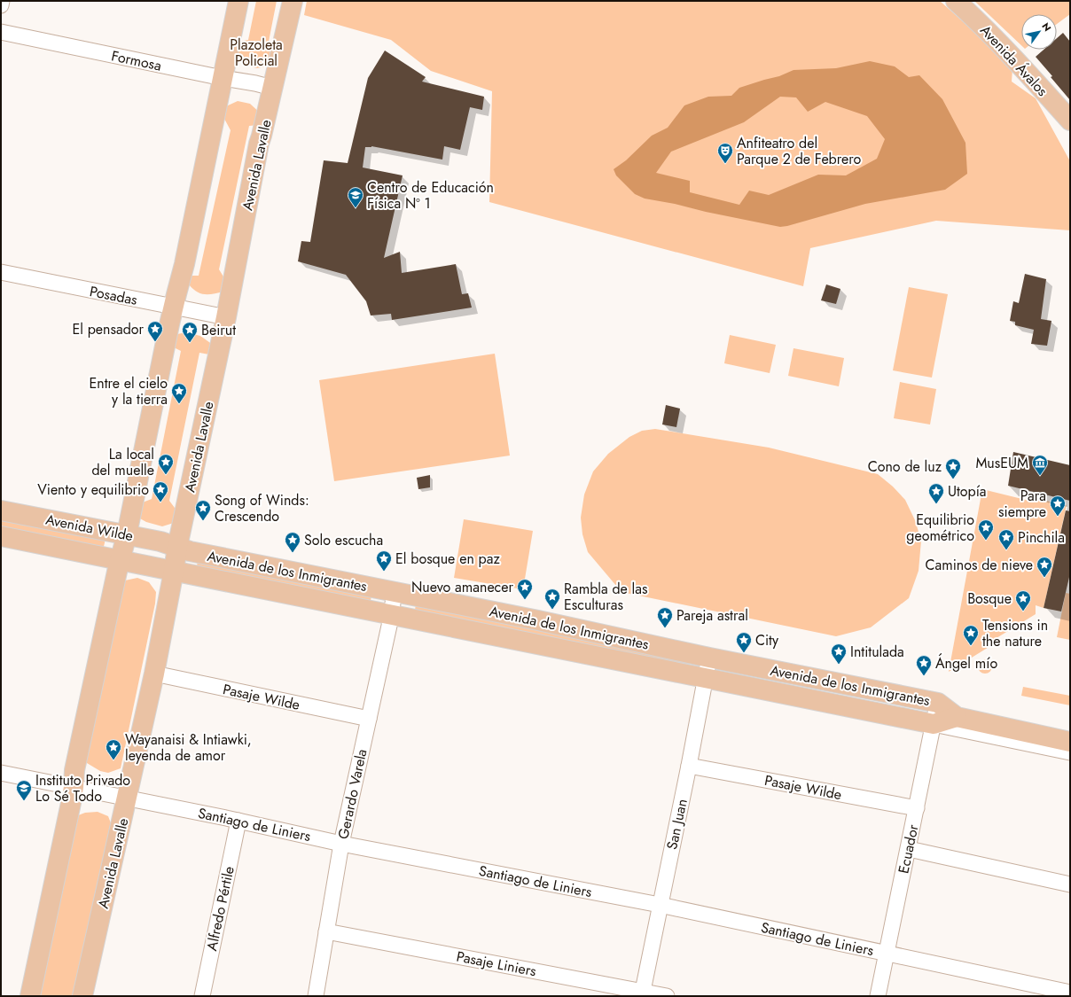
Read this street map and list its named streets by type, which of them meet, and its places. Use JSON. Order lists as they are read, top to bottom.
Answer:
{
  "streets": {
    "main road": [
      "Avenida Ávalos",
      "Avenida Lavalle",
      "Avenida Wilde",
      "Avenida de los Inmigrantes"
    ],
    "street": [
      "Formosa",
      "Posadas",
      "Pasaje Wilde",
      "Gerardo Varela",
      "Santiago de Liniers",
      "San Juan",
      "Ecuador",
      "Alfredo Pértile",
      "Pasaje Liniers"
    ]
  },
  "crossings": [
    ["Formosa", "Avenida Lavalle"],
    ["Avenida Lavalle", "Posadas"],
    ["Avenida Lavalle", "Avenida Wilde"],
    ["Avenida Lavalle", "Avenida de los Inmigrantes"],
    ["Avenida Lavalle", "Pasaje Wilde"],
    ["Avenida Lavalle", "Santiago de Liniers"],
    ["Avenida Wilde", "Avenida de los Inmigrantes"],
    ["Avenida de los Inmigrantes", "Gerardo Varela"],
    ["Avenida de los Inmigrantes", "San Juan"],
    ["Avenida de los Inmigrantes", "Ecuador"],
    ["Pasaje Wilde", "Gerardo Varela"],
    ["Pasaje Wilde", "San Juan"],
    ["Pasaje Wilde", "Ecuador"],
    ["Gerardo Varela", "Santiago de Liniers"],
    ["Gerardo Varela", "Pasaje Liniers"],
    ["Santiago de Liniers", "San Juan"],
    ["Santiago de Liniers", "Ecuador"],
    ["Santiago de Liniers", "Alfredo Pértile"],
    ["San Juan", "Pasaje Liniers"]
  ],
  "parks": ["Plazoleta Policial"],
  "places": {
    "theatre": ["Anfiteatro del Parque 2 de Febrero"],
    "school or university": ["Centro de Educación Física Nº 1", "Instituto Privado Lo Sé Todo"],
    "place": [
      "El pensador",
      "Beirut",
      "Entre el cielo y la tierra",
      "La local del muelle",
      "Cono de luz",
      "Viento y equilibrio",
      "Utopía",
      "Para siempre",
      "Song of Winds: Crescendo",
      "Equilibrio geométrico",
      "Pinchila",
      "Solo escucha",
      "El bosque en paz",
      "Caminos de nieve",
      "Nuevo amanecer",
      "Rambla de las Esculturas",
      "Bosque",
      "Pareja astral",
      "Tensions in the nature",
      "City",
      "Intitulada",
      "Ángel mío",
      "Wayanaisi & Intiawki, leyenda de amor"
    ],
    "museum": ["MusEUM"]
  },
  "north": "top right"
}
